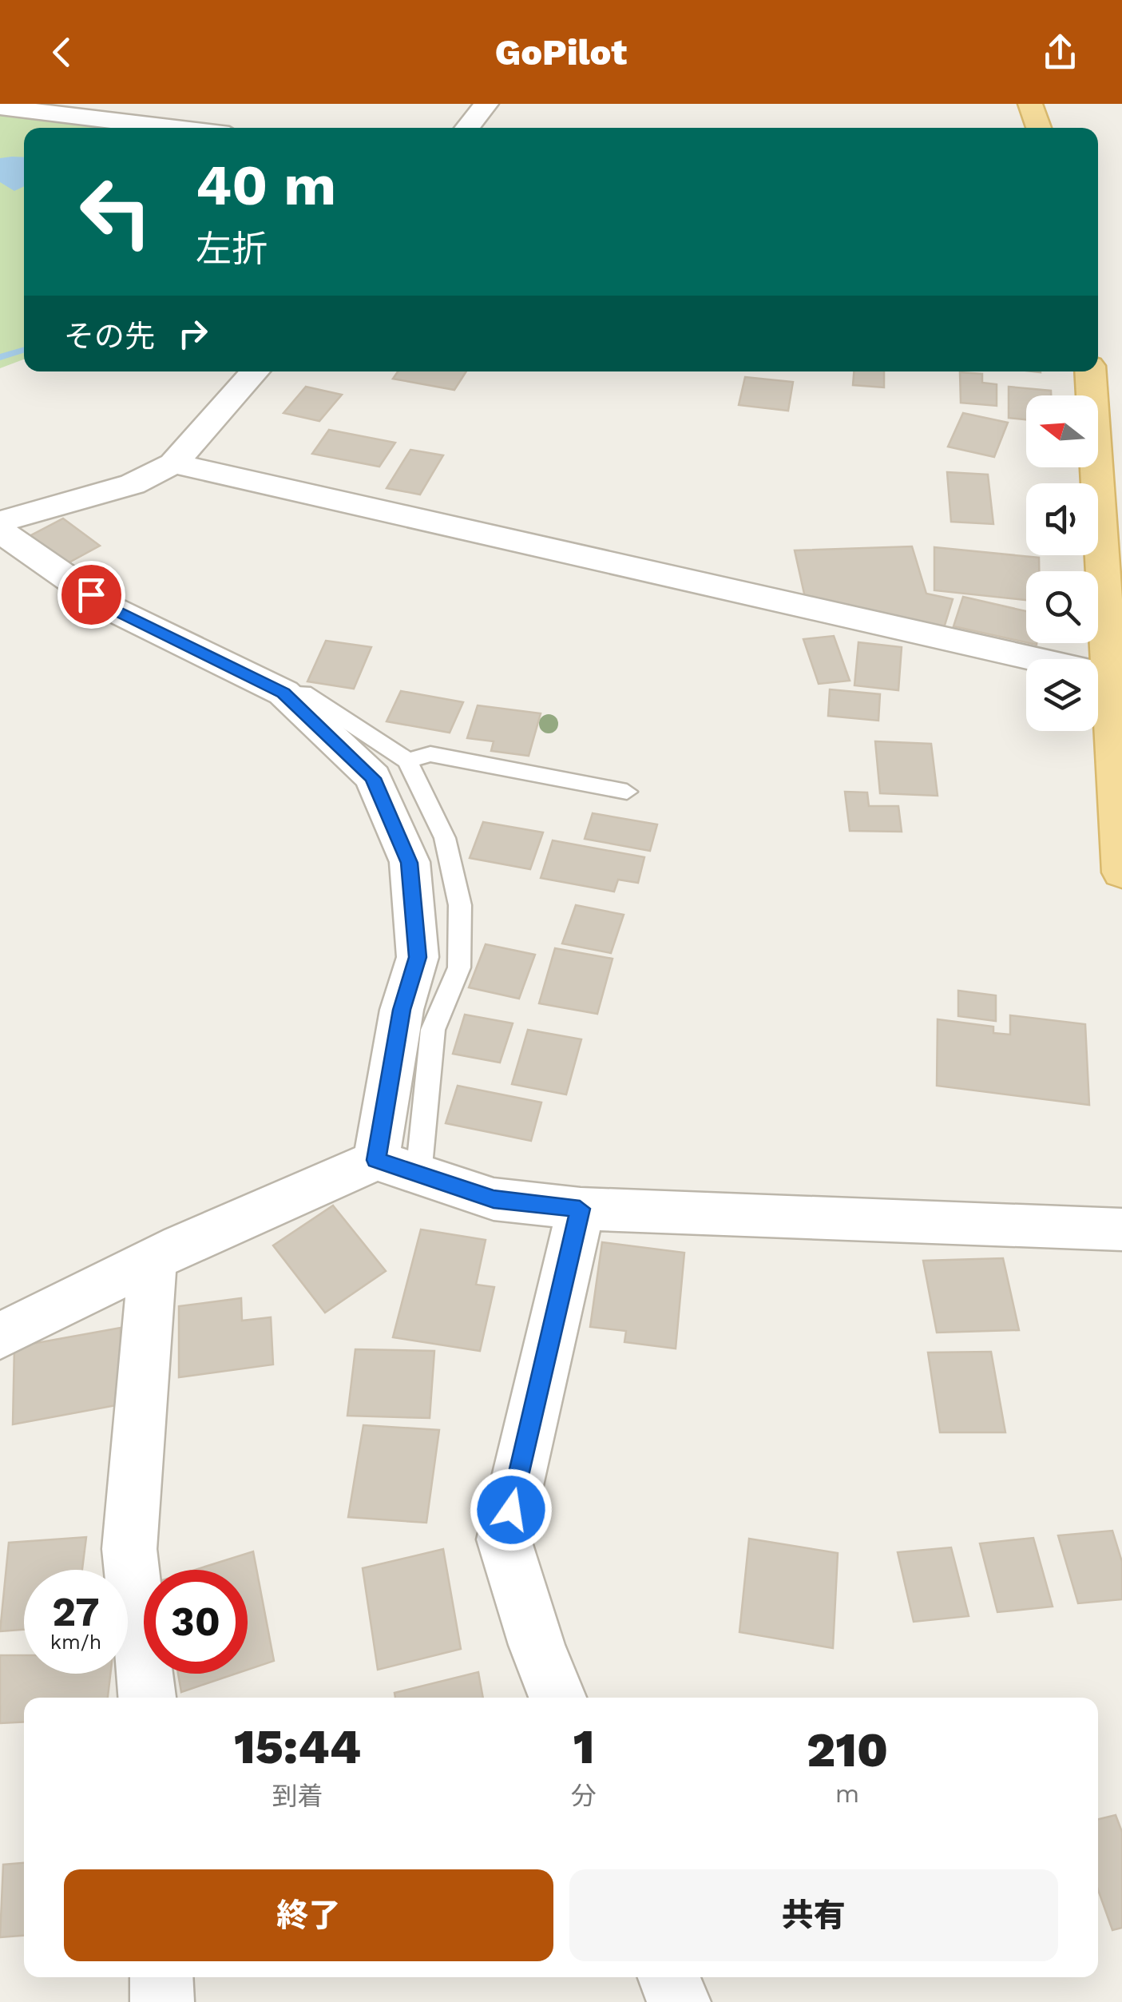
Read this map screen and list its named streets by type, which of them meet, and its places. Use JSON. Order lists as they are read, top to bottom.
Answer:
{
  "north": "left",
  "page": {
    "header": "GoPilot",
    "turn": ["40 m", "左折"],
    "then": "その先",
    "speed": "27 km/h",
    "limit": "30",
    "eta": [
      "15:44",
      "到着",
      "1",
      "分",
      "210",
      "m"
    ],
    "buttons": ["終了", "共有"]
  }
}
